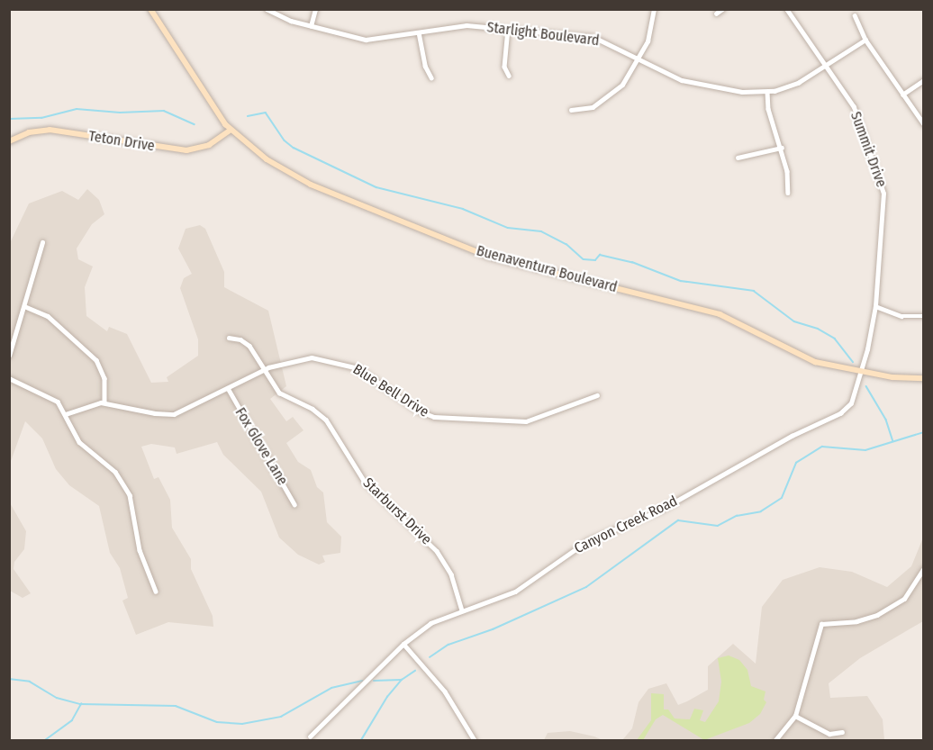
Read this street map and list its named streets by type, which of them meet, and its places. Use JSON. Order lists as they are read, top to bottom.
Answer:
{
  "streets": {
    "main road": ["Teton Drive", "Buenaventura Boulevard"],
    "street": [
      "Starlight Boulevard",
      "Summit Drive",
      "Blue Bell Drive",
      "Fox Glove Lane",
      "Starburst Drive",
      "Canyon Creek Road"
    ]
  },
  "crossings": [
    ["Starlight Boulevard", "Summit Drive"],
    ["Teton Drive", "Buenaventura Boulevard"],
    ["Summit Drive", "Buenaventura Boulevard"],
    ["Summit Drive", "Canyon Creek Road"],
    ["Buenaventura Boulevard", "Canyon Creek Road"],
    ["Blue Bell Drive", "Fox Glove Lane"],
    ["Blue Bell Drive", "Starburst Drive"],
    ["Starburst Drive", "Canyon Creek Road"]
  ]
}
